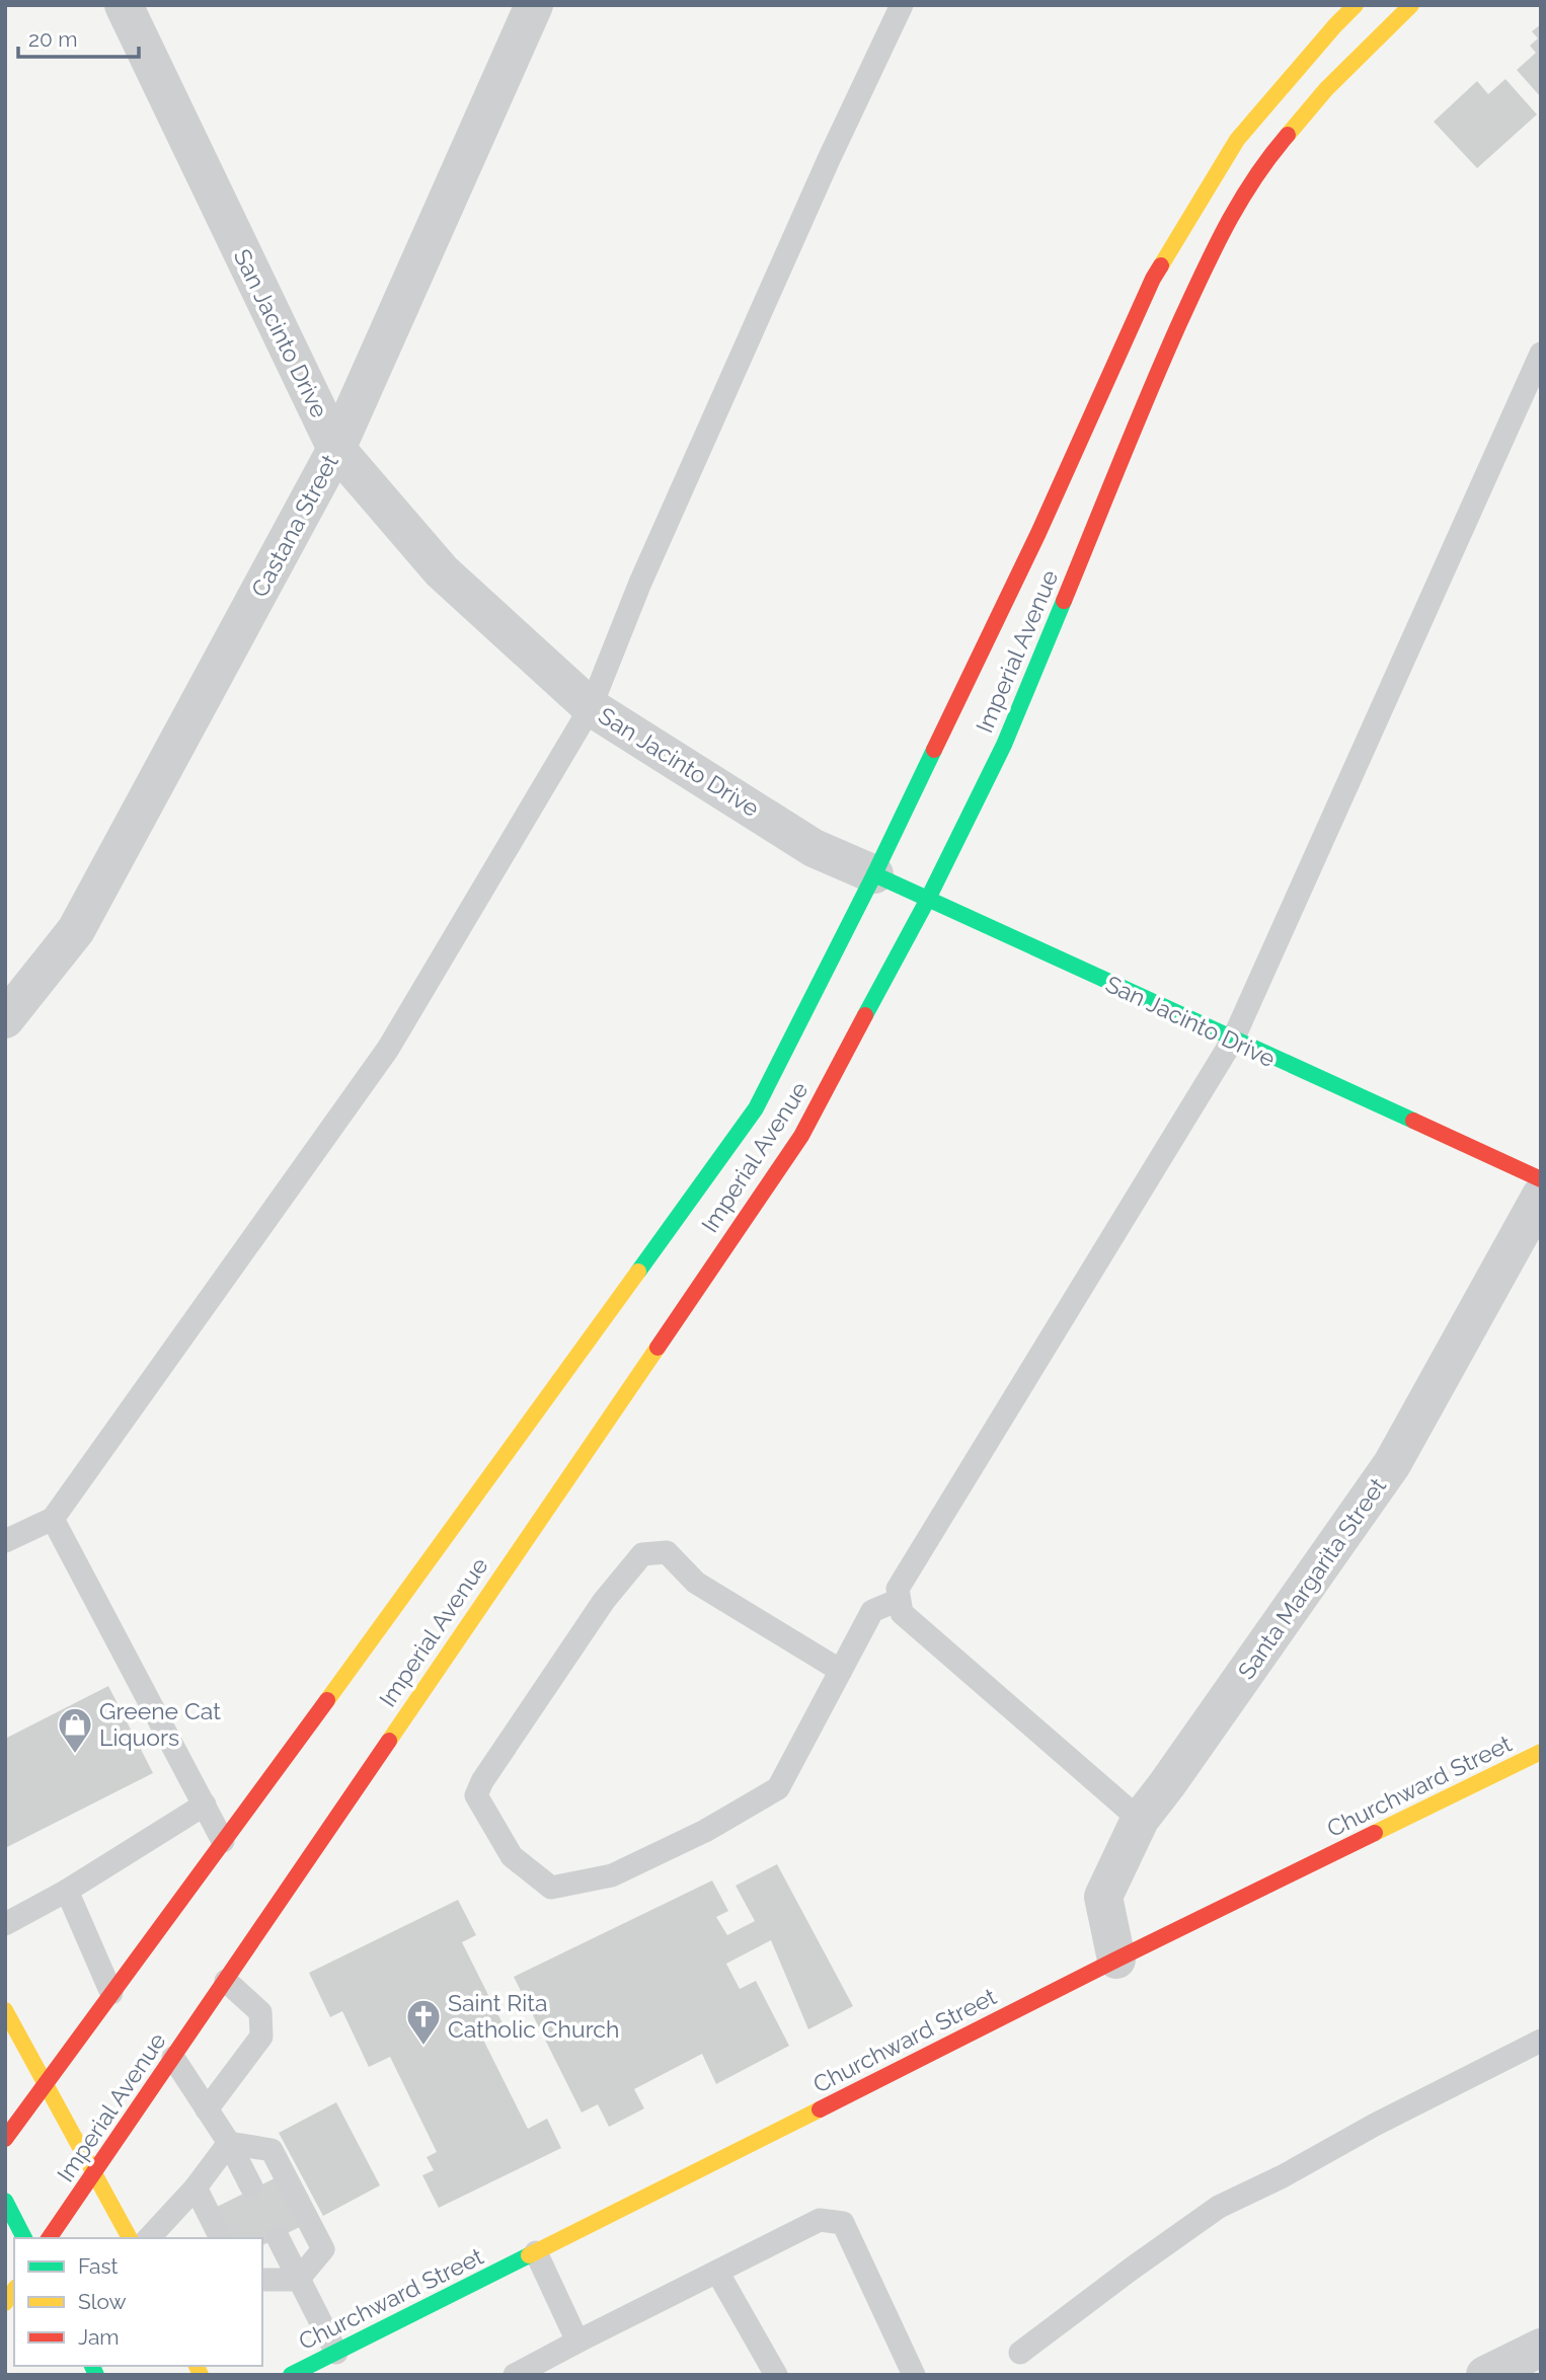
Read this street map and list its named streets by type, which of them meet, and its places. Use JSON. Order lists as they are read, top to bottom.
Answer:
{
  "streets": {
    "main road": ["San Jacinto Drive", "Imperial Avenue", "Churchward Street"],
    "street": ["Castana Street", "Santa Margarita Street"]
  },
  "crossings": [
    ["San Jacinto Drive", "Castana Street"],
    ["San Jacinto Drive", "Imperial Avenue"],
    ["Santa Margarita Street", "Churchward Street"]
  ],
  "places": {
    "shop": ["Greene Cat Liquors"],
    "church": ["Saint Rita Catholic Church"]
  },
  "legend": ["Fast", "Slow", "Jam"],
  "scale_bar": "20 m"
}
